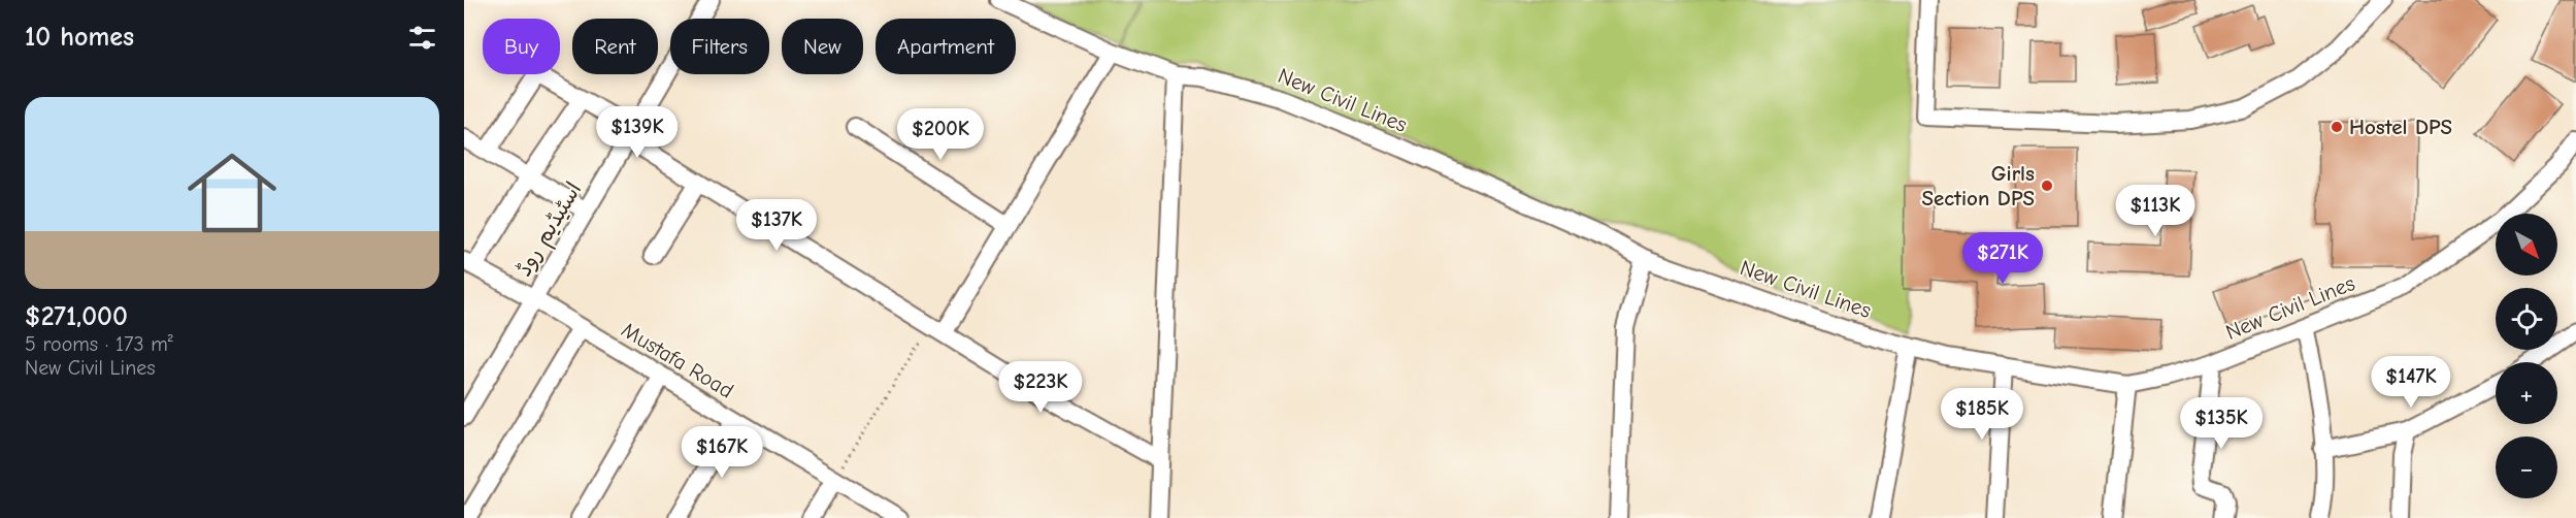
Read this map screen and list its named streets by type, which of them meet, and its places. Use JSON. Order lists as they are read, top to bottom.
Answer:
{
  "streets": {
    "street": ["New Civil Lines", "اسٹیڈیم روڈ", "Mustafa Road"]
  },
  "crossings": [
    ["اسٹیڈیم روڈ", "Mustafa Road"]
  ],
  "places": ["Hostel DPS", "Girls Section DPS"],
  "north": "bottom right",
  "page": {
    "heading": "10 homes",
    "chip": [
      "Buy",
      "Rent",
      "Filters",
      "New",
      "Apartment"
    ],
    "list": [
      {
        "name": "$271,000",
        "note": "5 rooms · 173 m² · New Civil Lines"
      }
    ],
    "price": [
      "$139K",
      "$200K",
      "$113K",
      "$137K",
      "$271K",
      "$147K",
      "$223K",
      "$185K",
      "$135K",
      "$167K"
    ],
    "map_buttons": ["+", "−"]
  }
}
